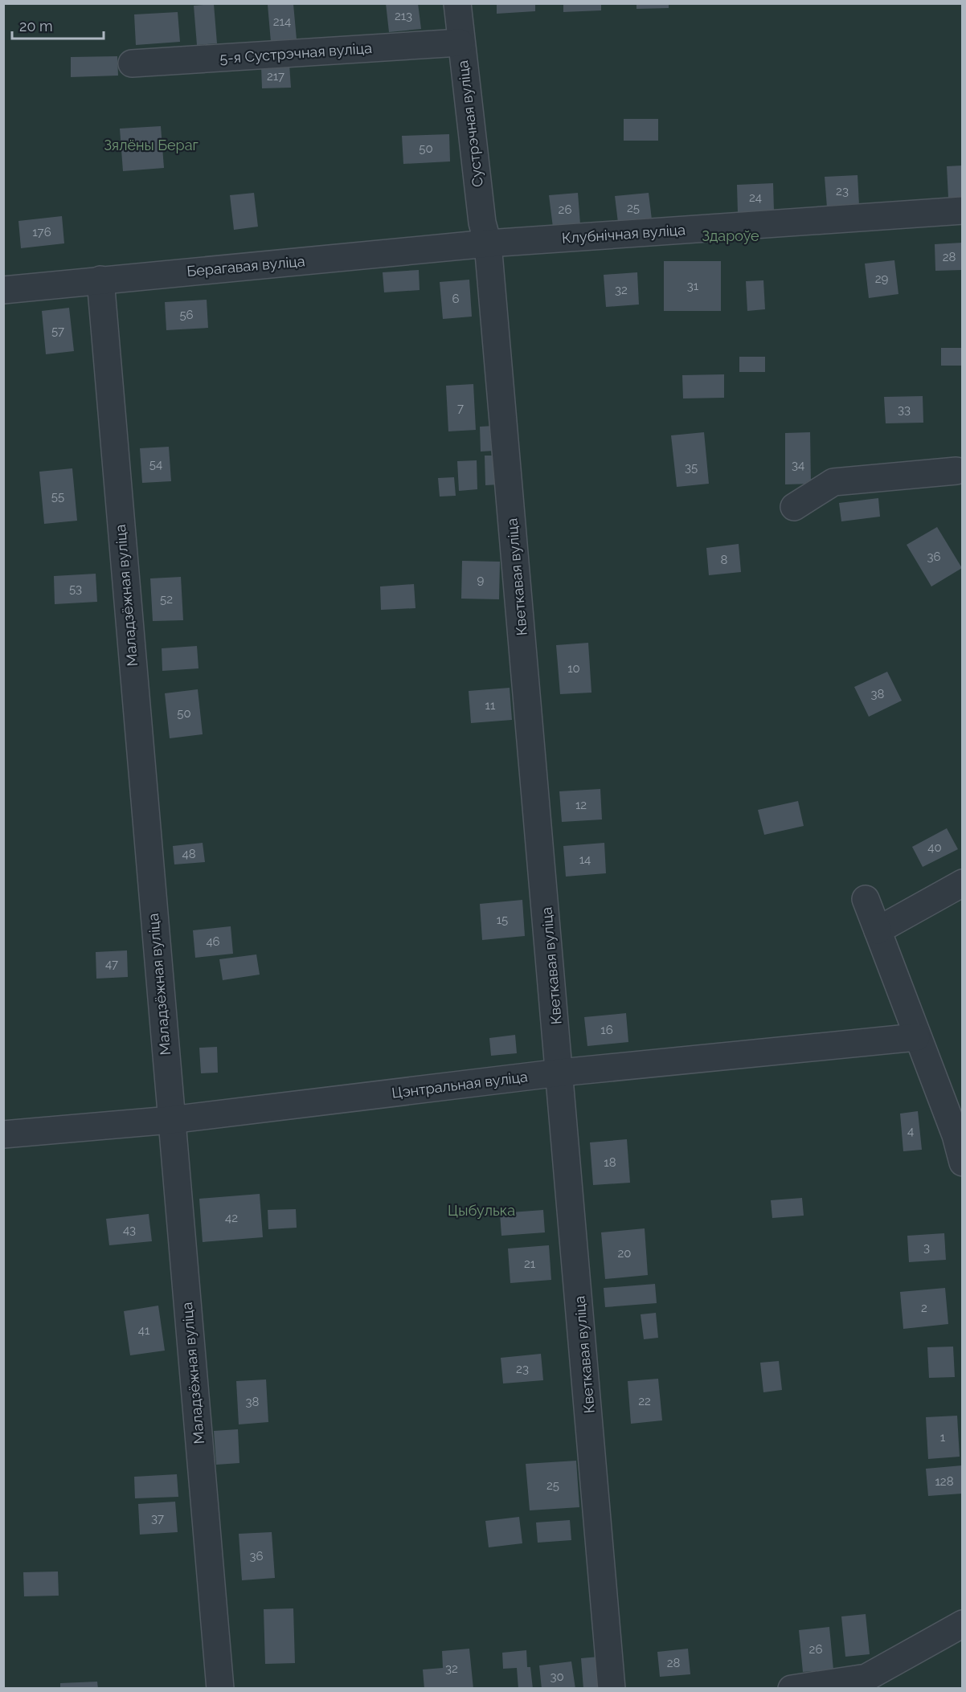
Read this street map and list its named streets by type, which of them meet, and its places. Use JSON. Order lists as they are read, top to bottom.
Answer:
{
  "streets": {
    "lane": [
      "5-я Сустрэчная вуліца",
      "Сустрэчная вуліца",
      "Клубнічная вуліца",
      "Берагавая вуліца",
      "Кветкавая вуліца",
      "Маладзёжная вуліца",
      "Цэнтральная вуліца"
    ]
  },
  "crossings": [
    ["5-я Сустрэчная вуліца", "Сустрэчная вуліца"],
    ["Сустрэчная вуліца", "Клубнічная вуліца"],
    ["Сустрэчная вуліца", "Берагавая вуліца"],
    ["Сустрэчная вуліца", "Кветкавая вуліца"],
    ["Клубнічная вуліца", "Берагавая вуліца"],
    ["Клубнічная вуліца", "Кветкавая вуліца"],
    ["Берагавая вуліца", "Кветкавая вуліца"],
    ["Берагавая вуліца", "Маладзёжная вуліца"],
    ["Кветкавая вуліца", "Цэнтральная вуліца"],
    ["Маладзёжная вуліца", "Цэнтральная вуліца"]
  ],
  "parks": ["Зялёны Бераг", "Здароўе", "Цыбулька"],
  "house_numbers": [
    "213",
    "214",
    "217",
    "50",
    "23",
    "24",
    "25",
    "26",
    "176",
    "28",
    "29",
    "31",
    "32",
    "6",
    "56",
    "57",
    "7",
    "33",
    "54",
    "34",
    "35",
    "55",
    "36",
    "8",
    "9",
    "53",
    "52",
    "10",
    "38",
    "11",
    "50",
    "12",
    "40",
    "48",
    "14",
    "15",
    "46",
    "47",
    "16",
    "4",
    "18",
    "42",
    "43",
    "3",
    "20",
    "21",
    "2",
    "41",
    "23",
    "22",
    "38",
    "1",
    "128",
    "25",
    "37",
    "36",
    "26",
    "28",
    "32",
    "30"
  ],
  "scale_bar": "20 m"
}
